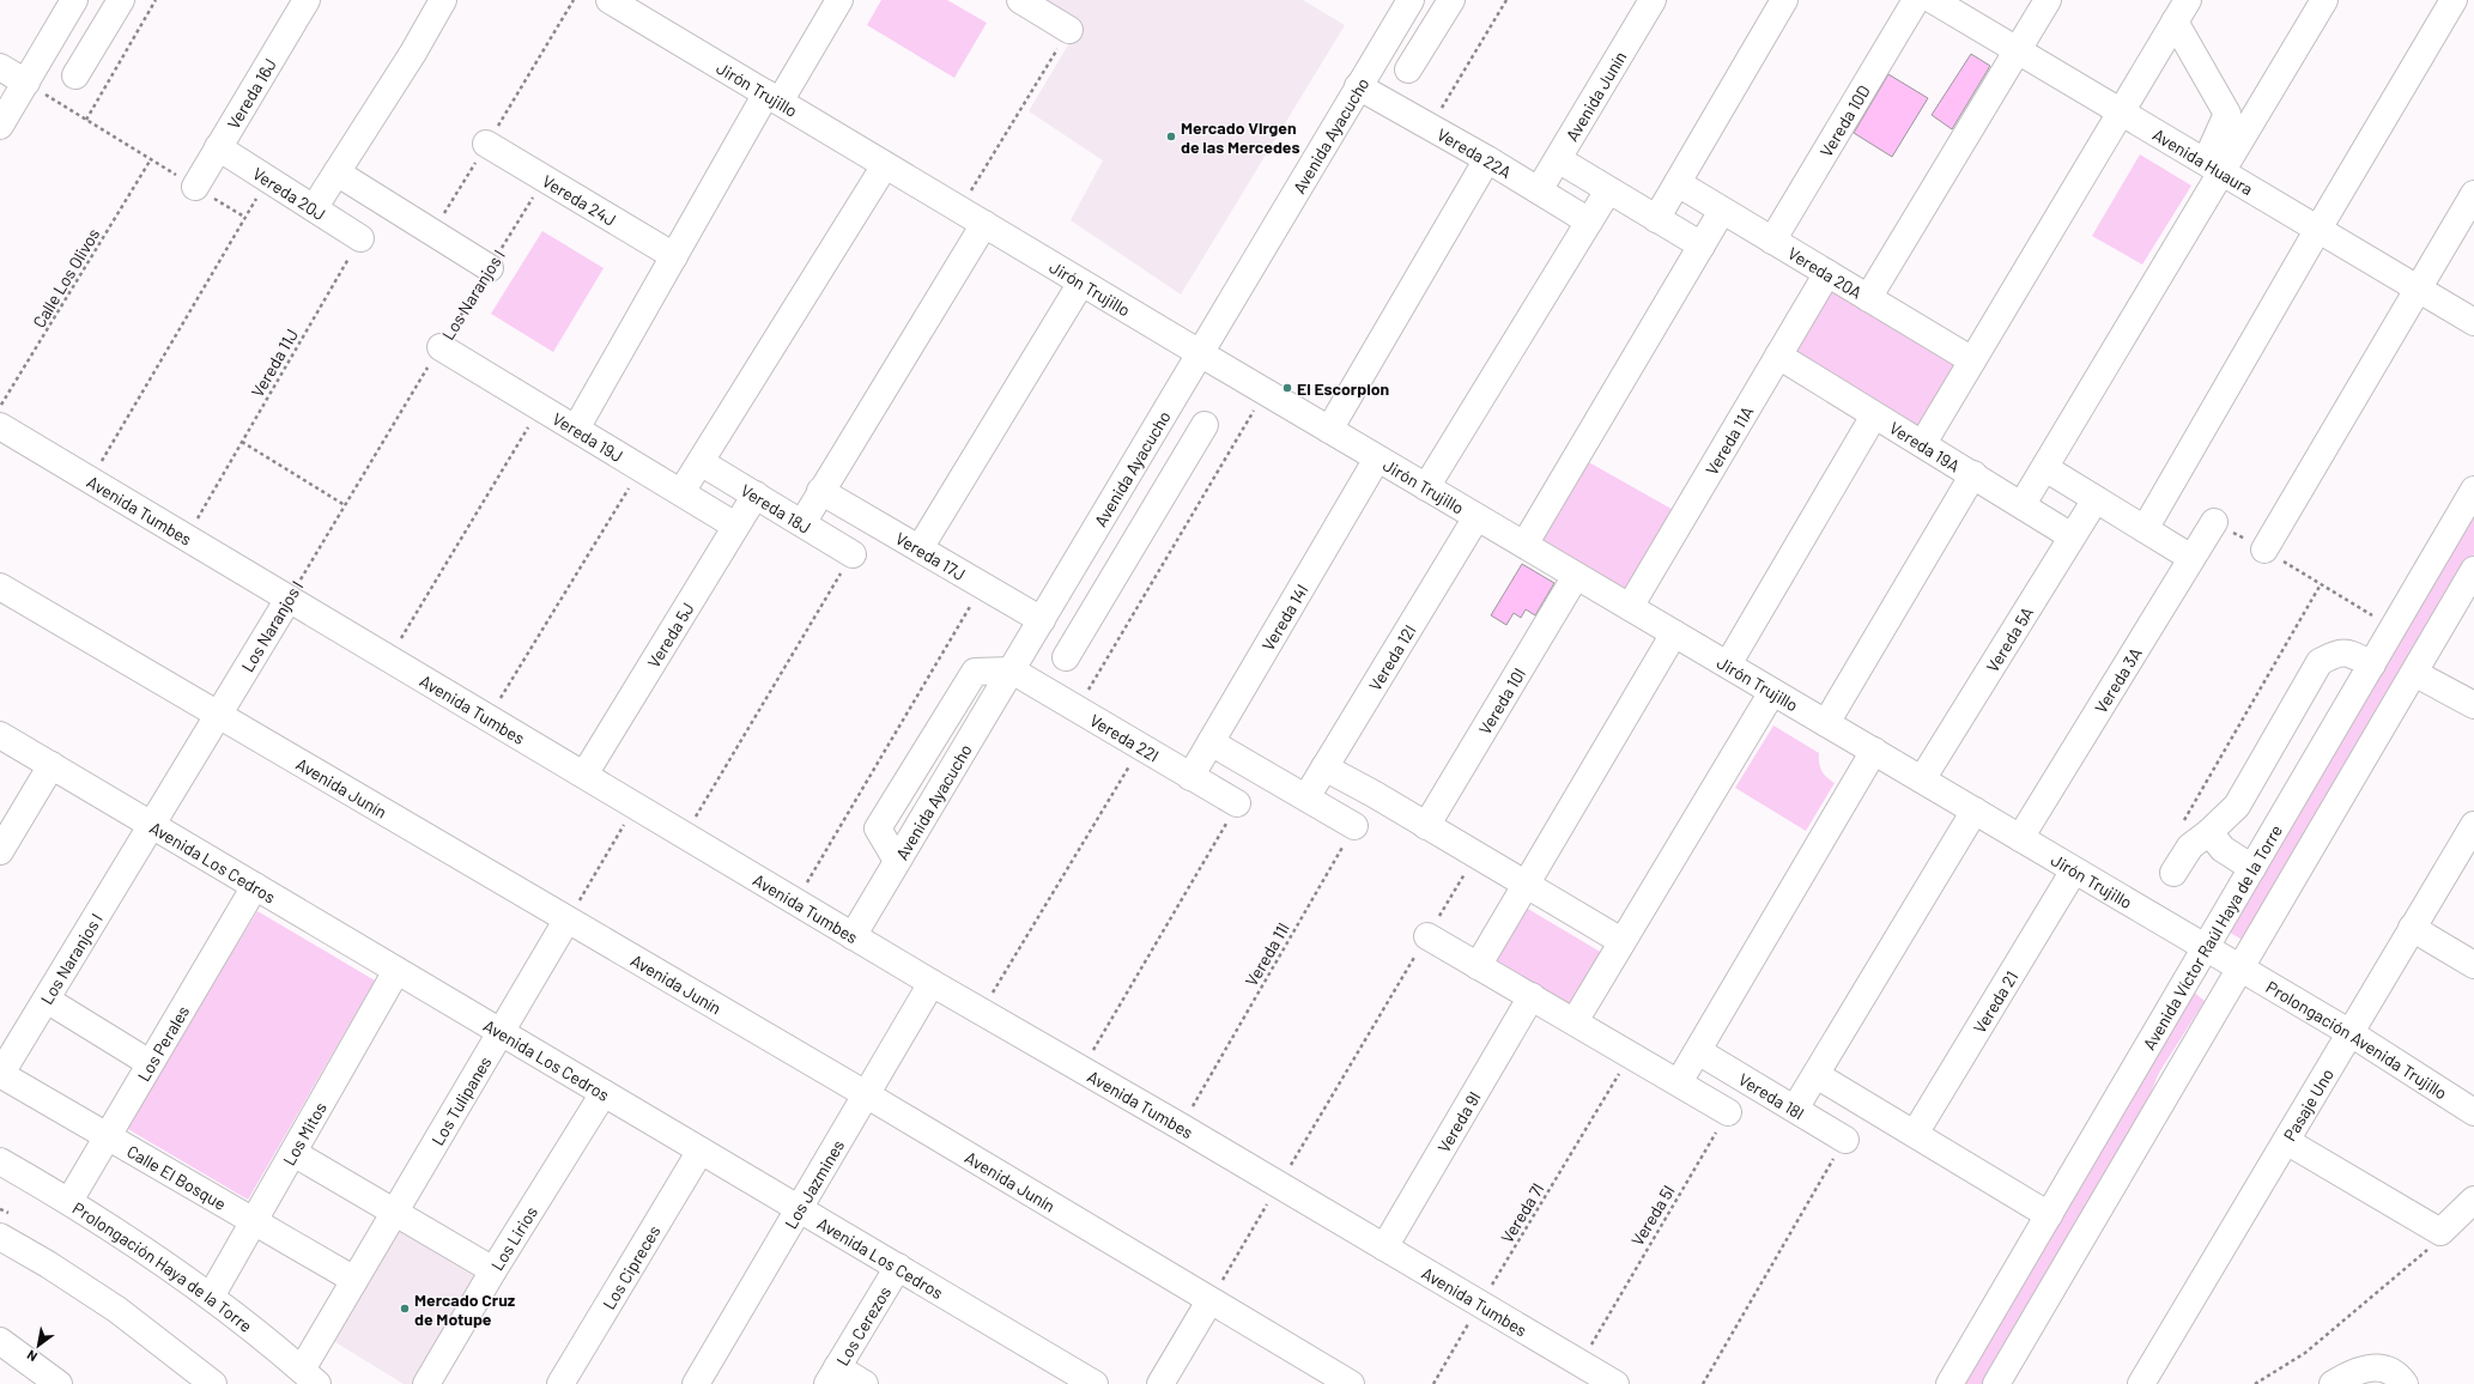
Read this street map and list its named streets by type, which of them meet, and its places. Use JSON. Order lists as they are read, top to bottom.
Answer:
{
  "streets": {
    "main road": [
      "Jirón Trujillo",
      "Vereda 16J",
      "Avenida Junín",
      "Vereda 10D",
      "Avenida Ayacucho",
      "Vereda 22A",
      "Avenida Huaura",
      "Vereda 20J",
      "Vereda 24J",
      "Vereda 20A",
      "Los Naranjos I",
      "Vereda 19J",
      "Vereda 11A",
      "Vereda 19A",
      "Vereda 18J",
      "Avenida Tumbes",
      "Vereda 17J",
      "Vereda 14I",
      "Vereda 5J",
      "Vereda 5A",
      "Vereda 12I",
      "Vereda 3A",
      "Vereda 10I",
      "Vereda 22I",
      "Avenida Los Cedros",
      "Avenida Víctor Raúl Haya de la Torre",
      "Vereda 21",
      "Prolongación Avenida Trujillo",
      "Los Perales",
      "Vereda 18I",
      "Los Tulipanes",
      "Pasaje Uno",
      "Vereda 9I",
      "Los Mitos",
      "Calle El Bosque",
      "Los Jazmines",
      "Los Lirios",
      "Prolongación Haya de la Torre",
      "Los Cipreces",
      "Los Cerezos"
    ],
    "path": [
      "Calle Los Olivos",
      "Vereda 11J",
      "Vereda 11I",
      "Vereda 7I",
      "Vereda 5I"
    ]
  },
  "crossings": [
    ["Jirón Trujillo", "Avenida Ayacucho"],
    ["Jirón Trujillo", "Vereda 11A"],
    ["Jirón Trujillo", "Vereda 14I"],
    ["Jirón Trujillo", "Vereda 5A"],
    ["Jirón Trujillo", "Vereda 12I"],
    ["Jirón Trujillo", "Vereda 3A"],
    ["Jirón Trujillo", "Vereda 10I"],
    ["Jirón Trujillo", "Avenida Víctor Raúl Haya de la Torre"],
    ["Jirón Trujillo", "Vereda 21"],
    ["Jirón Trujillo", "Prolongación Avenida Trujillo"],
    ["Vereda 16J", "Vereda 20J"],
    ["Avenida Junín", "Vereda 22A"],
    ["Avenida Junín", "Los Naranjos I"],
    ["Avenida Junín", "Los Tulipanes"],
    ["Avenida Junín", "Los Jazmines"],
    ["Vereda 10D", "Vereda 20A"],
    ["Avenida Ayacucho", "Vereda 22A"],
    ["Avenida Ayacucho", "Avenida Tumbes"],
    ["Avenida Ayacucho", "Vereda 17J"],
    ["Avenida Ayacucho", "Vereda 22I"],
    ["Vereda 20J", "Vereda 11J"],
    ["Vereda 24J", "Los Naranjos I"],
    ["Vereda 20A", "Vereda 11A"],
    ["Los Naranjos I", "Vereda 19J"],
    ["Los Naranjos I", "Avenida Tumbes"],
    ["Los Naranjos I", "Avenida Los Cedros"],
    ["Los Naranjos I", "Calle El Bosque"],
    ["Vereda 11J", "Avenida Tumbes"],
    ["Vereda 19J", "Vereda 5J"],
    ["Vereda 11A", "Vereda 19A"],
    ["Vereda 19A", "Vereda 5A"],
    ["Vereda 18J", "Vereda 5J"],
    ["Avenida Tumbes", "Vereda 5J"],
    ["Avenida Tumbes", "Vereda 11I"],
    ["Avenida Tumbes", "Vereda 9I"],
    ["Avenida Tumbes", "Los Jazmines"],
    ["Avenida Tumbes", "Vereda 7I"],
    ["Avenida Tumbes", "Vereda 5I"],
    ["Vereda 14I", "Vereda 22I"],
    ["Avenida Los Cedros", "Los Perales"],
    ["Avenida Los Cedros", "Los Tulipanes"],
    ["Avenida Los Cedros", "Los Mitos"],
    ["Avenida Los Cedros", "Los Jazmines"],
    ["Avenida Los Cedros", "Los Lirios"],
    ["Avenida Los Cedros", "Los Cipreces"],
    ["Avenida Los Cedros", "Los Cerezos"],
    ["Prolongación Avenida Trujillo", "Pasaje Uno"],
    ["Los Perales", "Calle El Bosque"],
    ["Los Perales", "Prolongación Haya de la Torre"],
    ["Los Tulipanes", "Calle El Bosque"],
    ["Los Tulipanes", "Prolongación Haya de la Torre"],
    ["Los Mitos", "Calle El Bosque"],
    ["Los Mitos", "Prolongación Haya de la Torre"]
  ],
  "places": ["Mercado Virgen de las Mercedes", "El Escorpion", "Mercado Cruz de Motupe"],
  "north": "bottom left"
}
